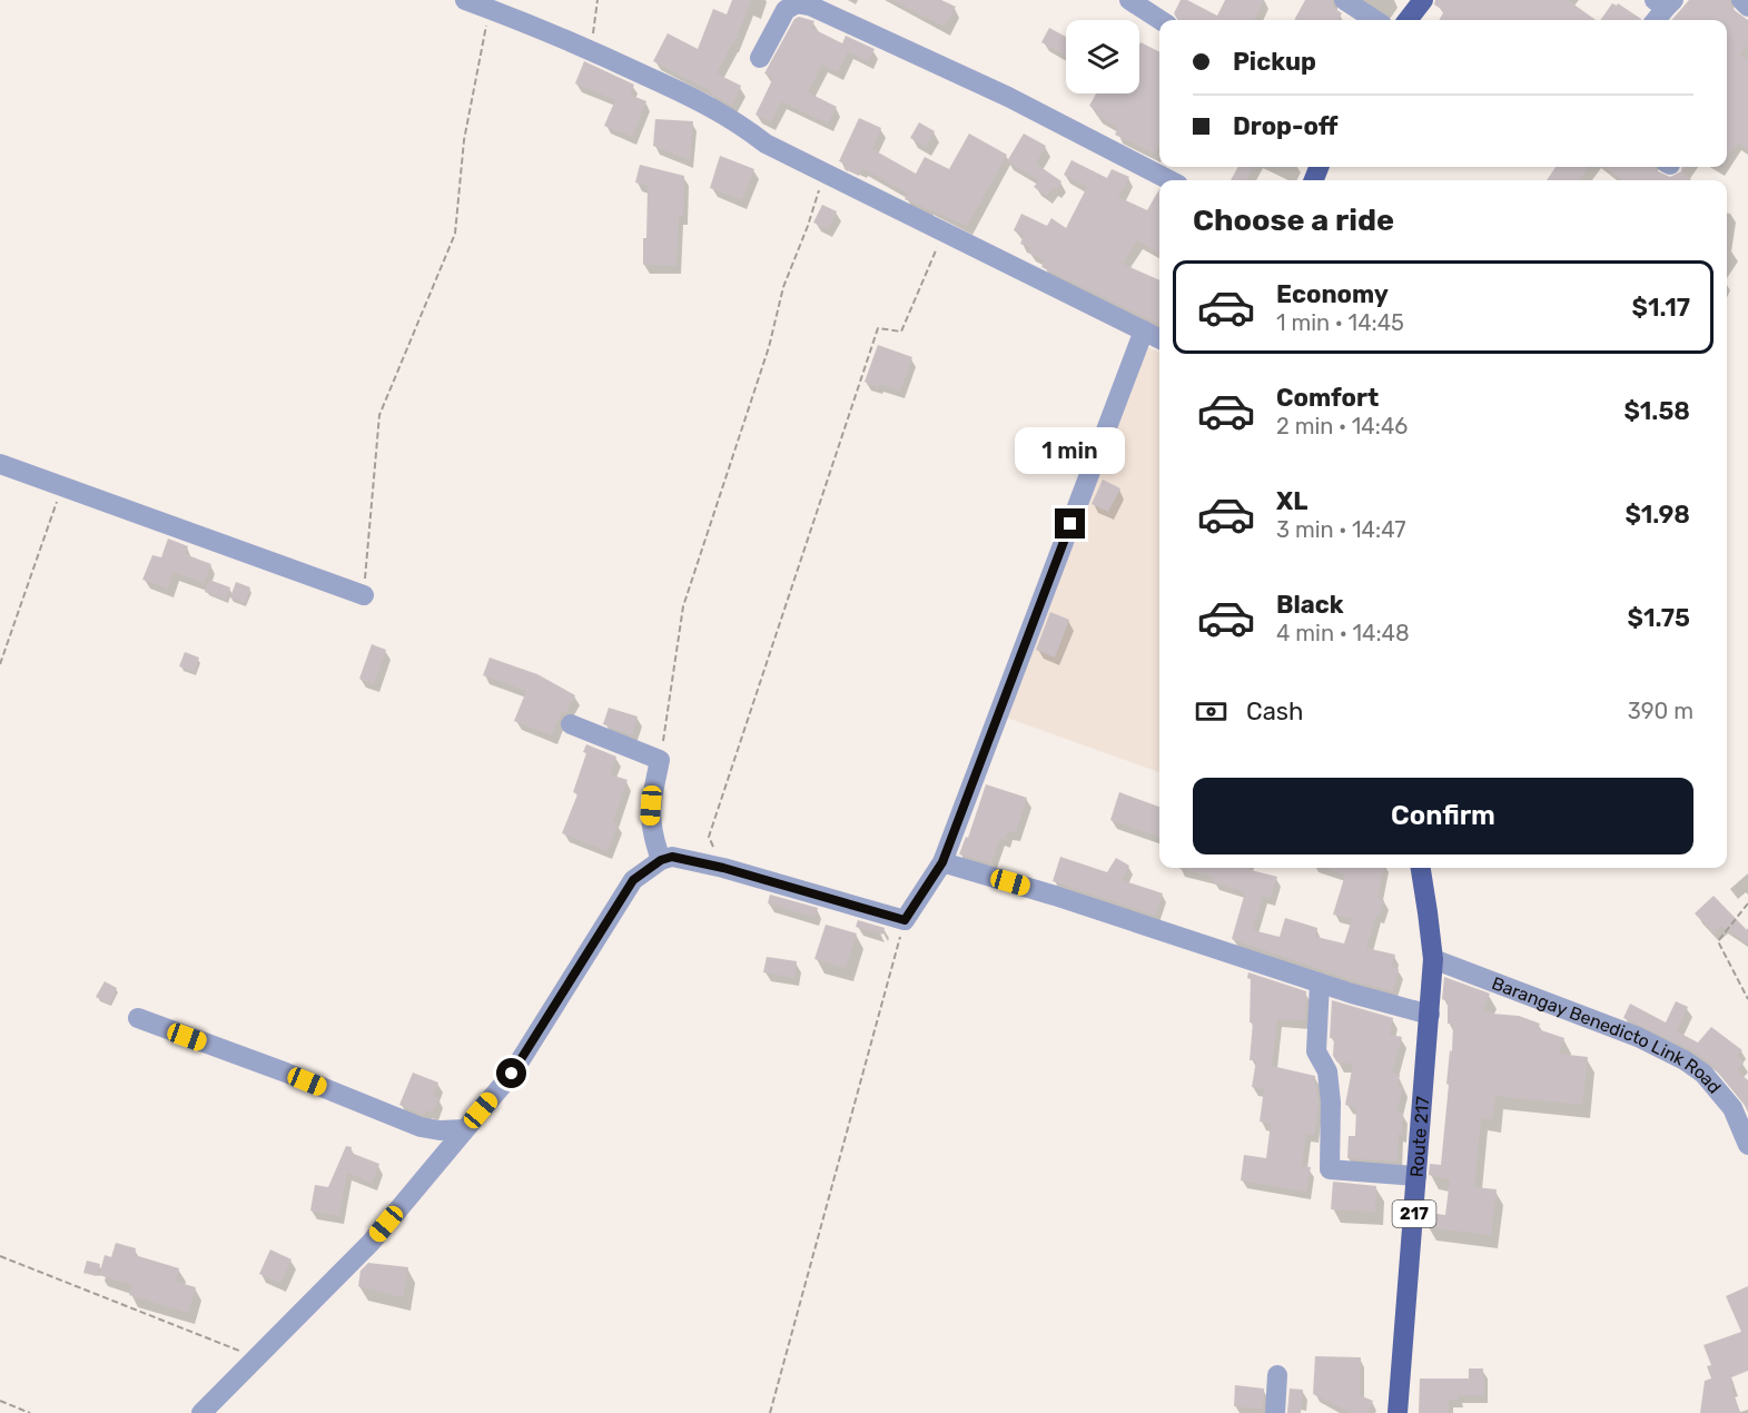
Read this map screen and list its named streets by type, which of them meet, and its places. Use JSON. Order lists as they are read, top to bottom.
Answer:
{
  "streets": {
    "main road": ["Route 217", "217"],
    "street": ["Barangay Benedicto Link Road"]
  },
  "crossings": [
    ["Barangay Benedicto Link Road", "Route 217"]
  ],
  "page": {
    "banner": ["Pickup", "Drop-off"],
    "heading": "Choose a ride",
    "list": [
      {
        "name": "Economy",
        "note": "1 min · 14:45",
        "value": "$1.17"
      },
      {
        "name": "Comfort",
        "note": "2 min · 14:46",
        "value": "$1.58"
      },
      {
        "name": "XL",
        "note": "3 min · 14:47",
        "value": "$1.98"
      },
      {
        "name": "Black",
        "note": "4 min · 14:48",
        "value": "$1.75"
      }
    ],
    "bubble": "1 min",
    "pay": ["Cash", "390 m"],
    "buttons": "Confirm"
  }
}
